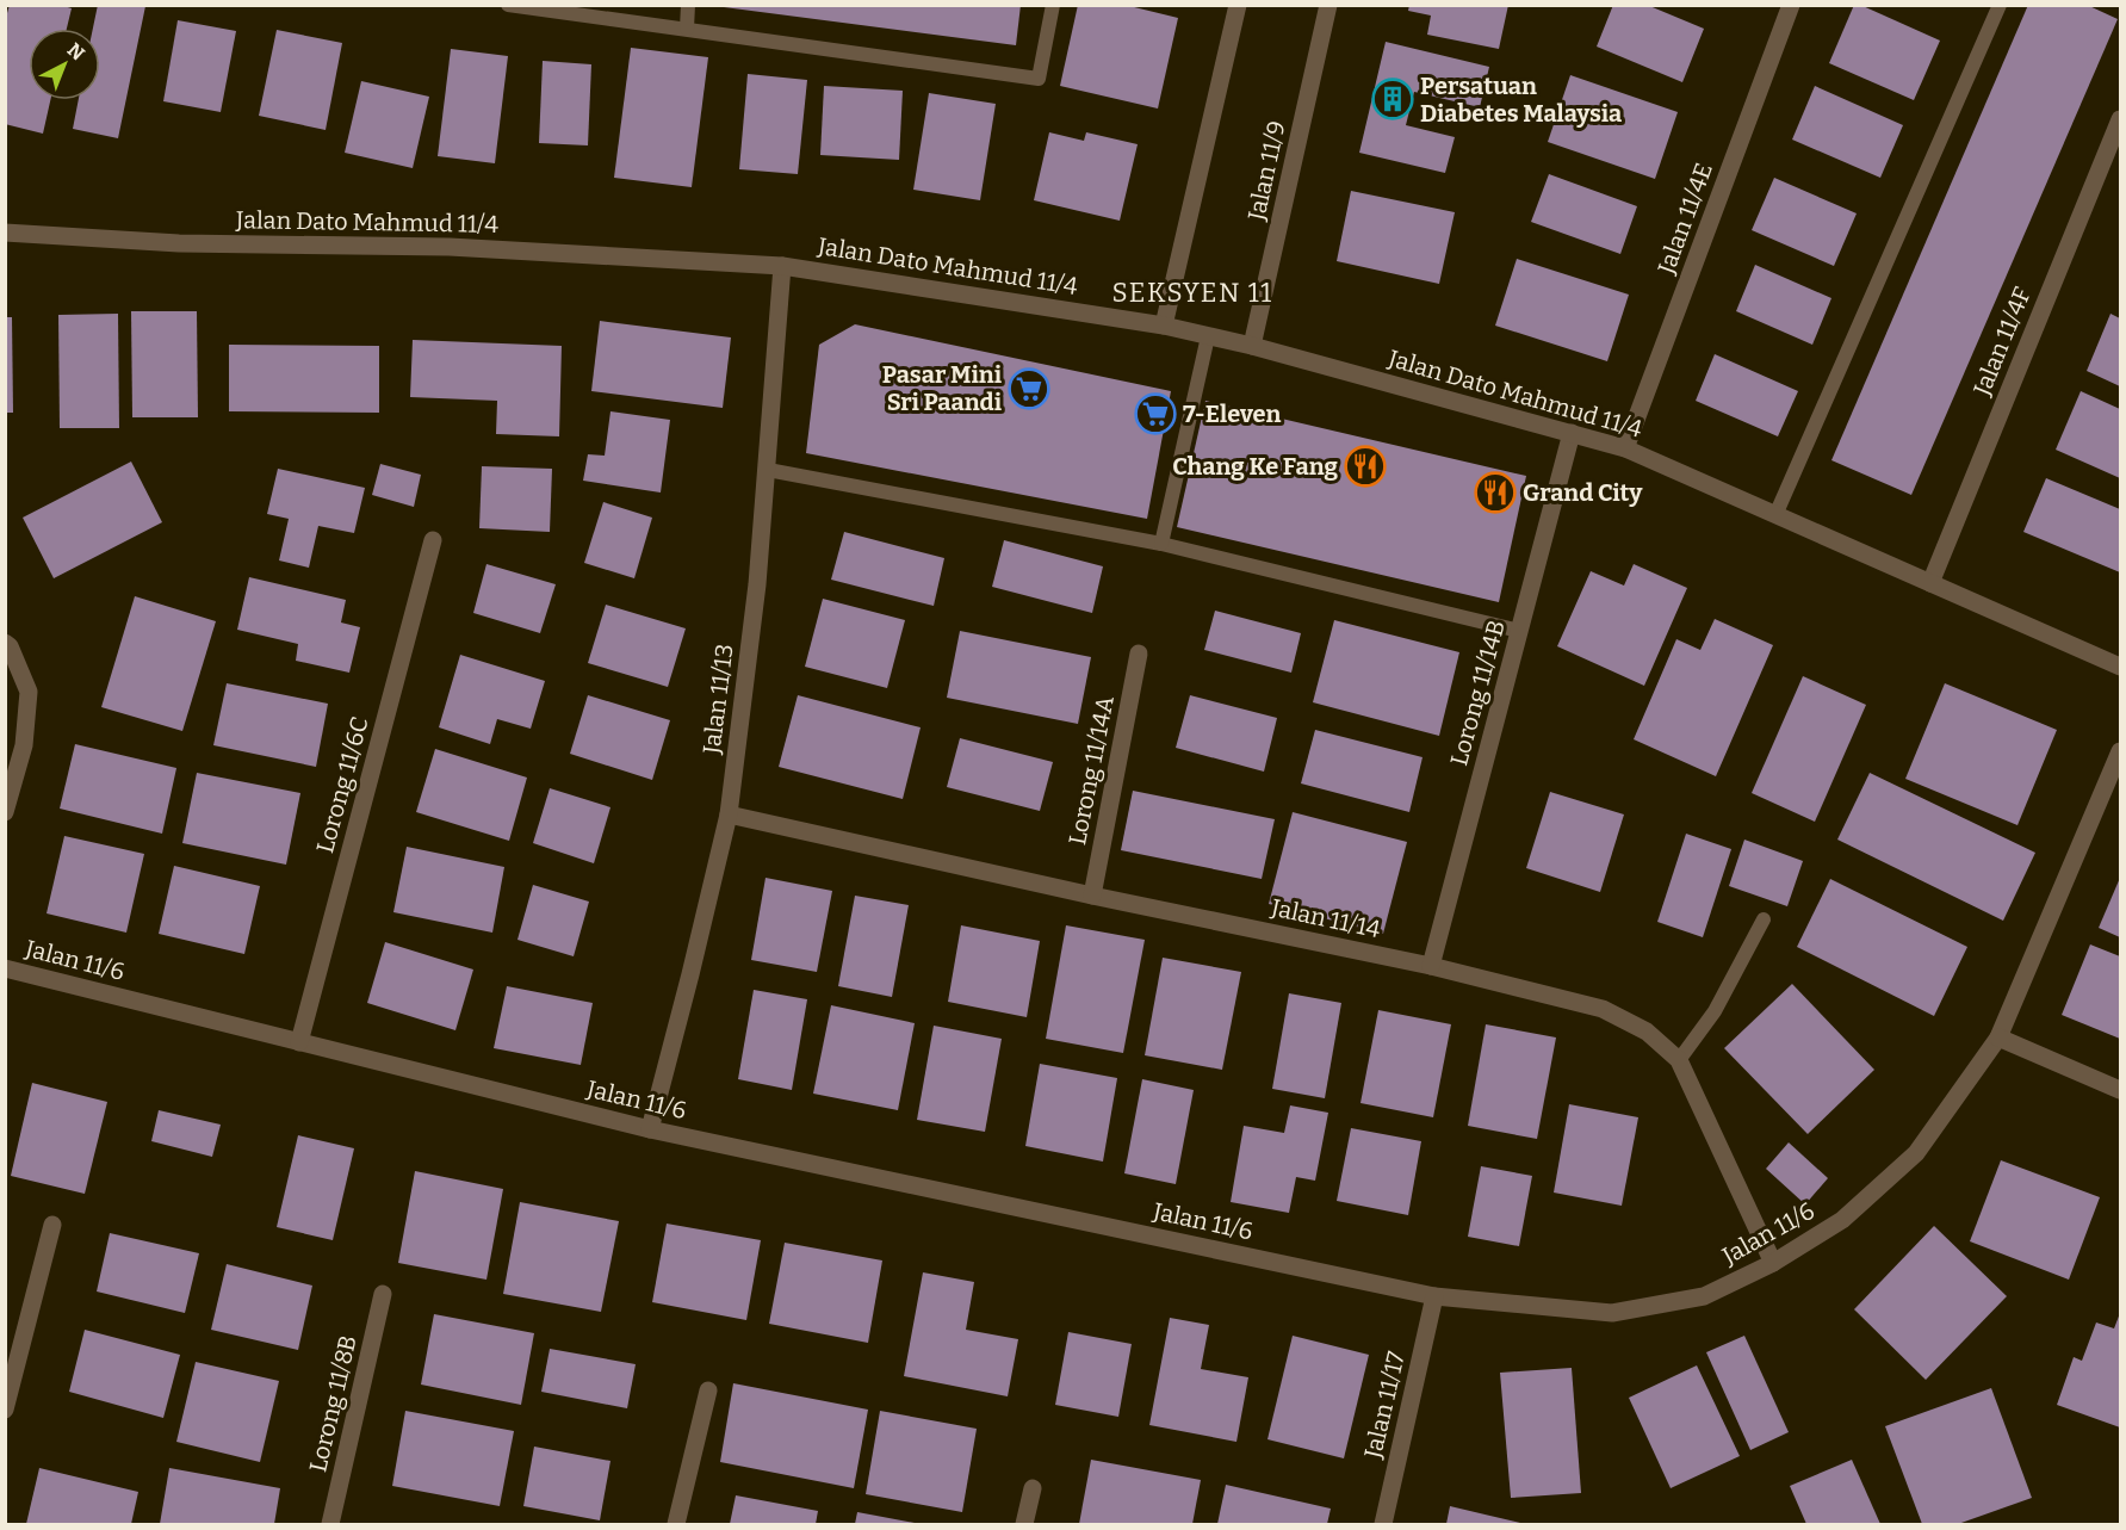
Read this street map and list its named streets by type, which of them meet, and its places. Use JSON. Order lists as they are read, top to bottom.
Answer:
{
  "streets": {
    "street": [
      "Jalan 11/9",
      "Jalan 11/4E",
      "Jalan Dato Mahmud 11/4",
      "Jalan 11/4F",
      "Lorong 11/14B",
      "Jalan 11/13",
      "Lorong 11/14A",
      "Lorong 11/6C",
      "Jalan 11/14",
      "Jalan 11/6",
      "Lorong 11/8B",
      "Jalan 11/17"
    ]
  },
  "crossings": [
    ["Jalan 11/9", "Jalan Dato Mahmud 11/4"],
    ["Jalan 11/4E", "Jalan Dato Mahmud 11/4"],
    ["Jalan Dato Mahmud 11/4", "Jalan 11/4F"],
    ["Jalan Dato Mahmud 11/4", "Lorong 11/14B"],
    ["Jalan Dato Mahmud 11/4", "Jalan 11/13"],
    ["Lorong 11/14B", "Jalan 11/14"],
    ["Jalan 11/13", "Jalan 11/14"],
    ["Jalan 11/13", "Jalan 11/6"],
    ["Lorong 11/14A", "Jalan 11/14"],
    ["Lorong 11/6C", "Jalan 11/6"],
    ["Jalan 11/14", "Jalan 11/6"],
    ["Jalan 11/6", "Jalan 11/17"]
  ],
  "districts": ["SEKSYEN 11"],
  "places": {
    "building": ["Persatuan Diabetes Malaysia"],
    "supermarket": ["Pasar Mini Sri Paandi", "7-Eleven"],
    "restaurant": ["Chang Ke Fang", "Grand City"]
  },
  "north": "top right"
}
